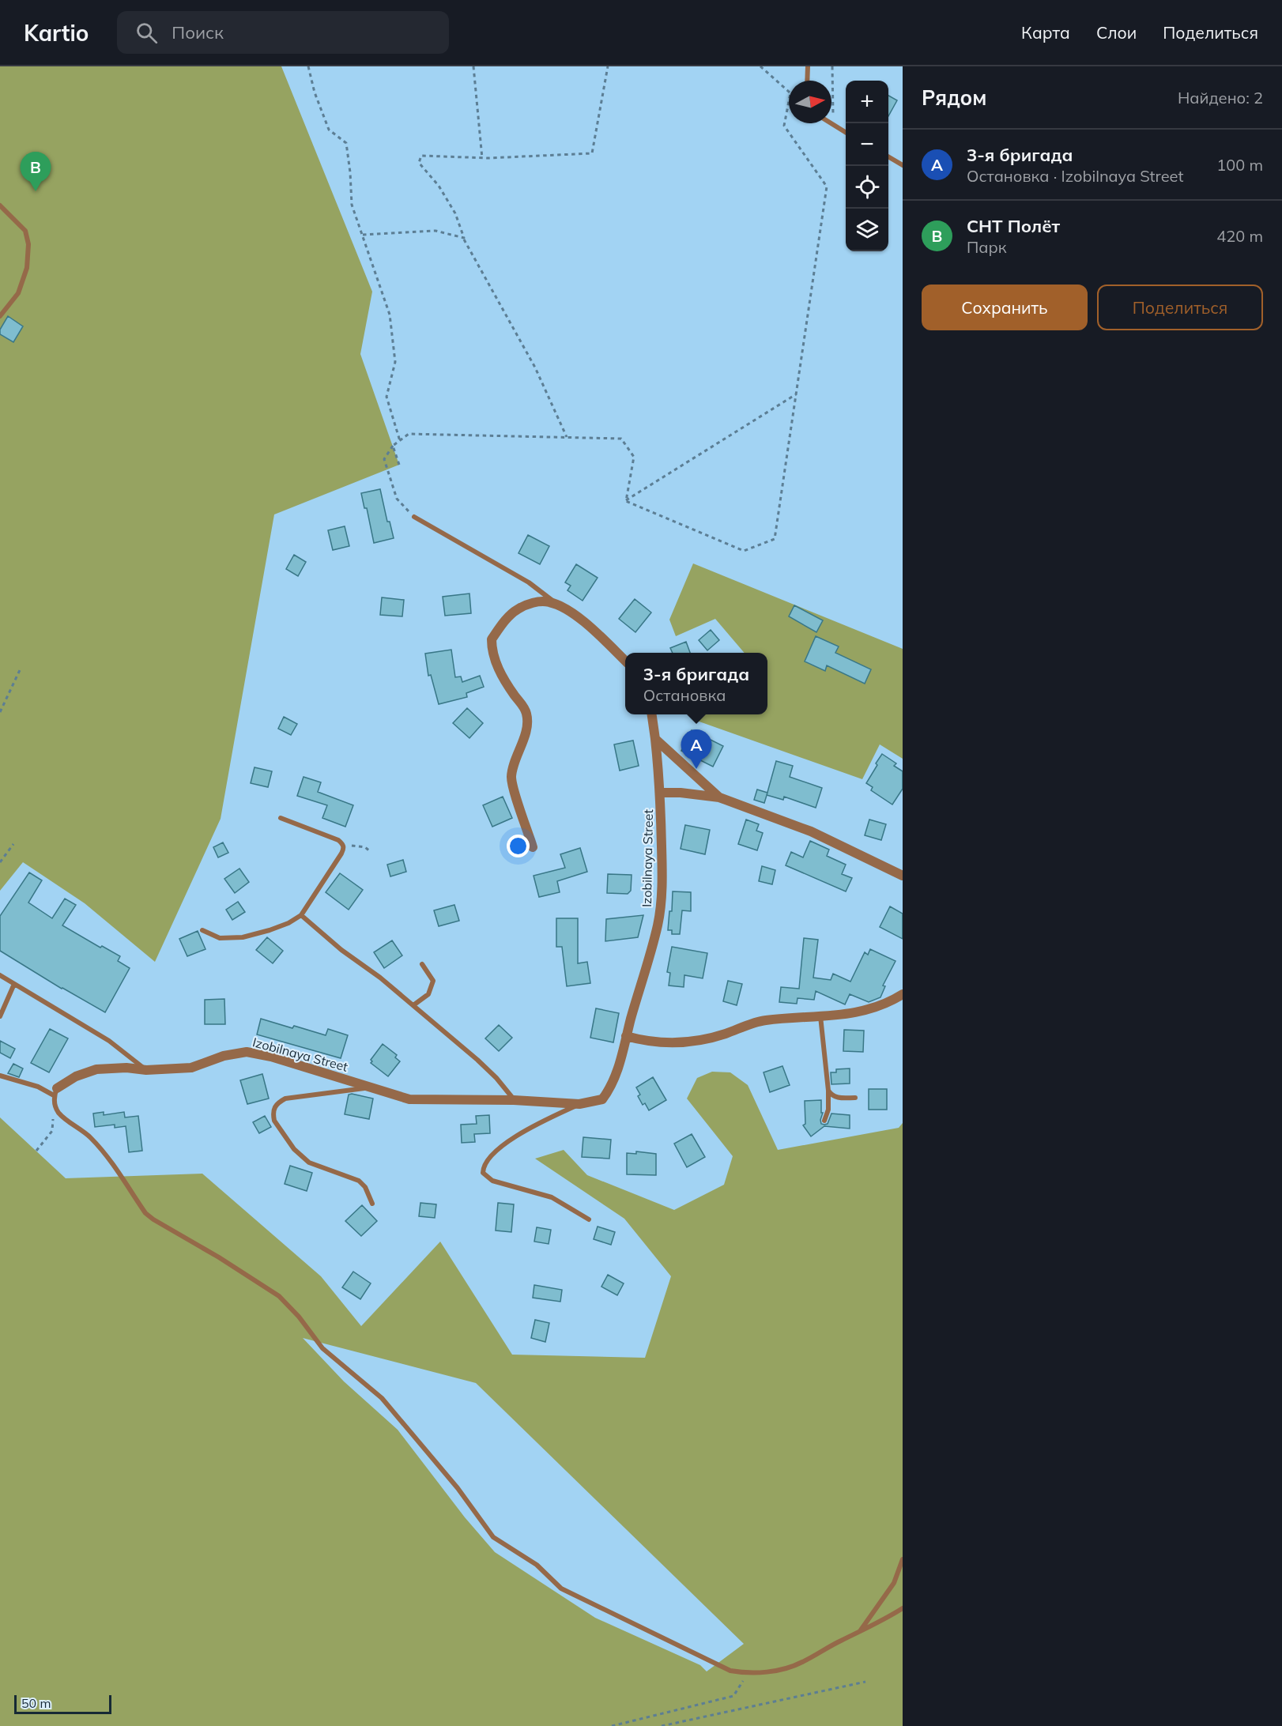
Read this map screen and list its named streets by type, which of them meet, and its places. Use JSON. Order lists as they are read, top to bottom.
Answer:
{
  "streets": {
    "street": ["Izobilnaya Street"]
  },
  "scale_bar": "50 m",
  "north": "right",
  "page": {
    "header": "Kartio",
    "search": "Поиск",
    "nav": ["Карта", "Слои", "Поделиться"],
    "heading": ["Рядом", "Найдено: 2"],
    "map_buttons": ["+", "−"],
    "list": [
      {
        "mark": "A",
        "name": "3-я бригада",
        "note": "Остановка · Izobilnaya Street",
        "value": "100 m"
      },
      {
        "mark": "B",
        "name": "СНТ Полёт",
        "note": "Парк",
        "value": "420 m"
      }
    ],
    "pins": ["B", "A"],
    "buttons": ["Сохранить", "Поделиться"],
    "popup": ["3-я бригада", "Остановка"],
    "scale": "50 m"
  }
}
